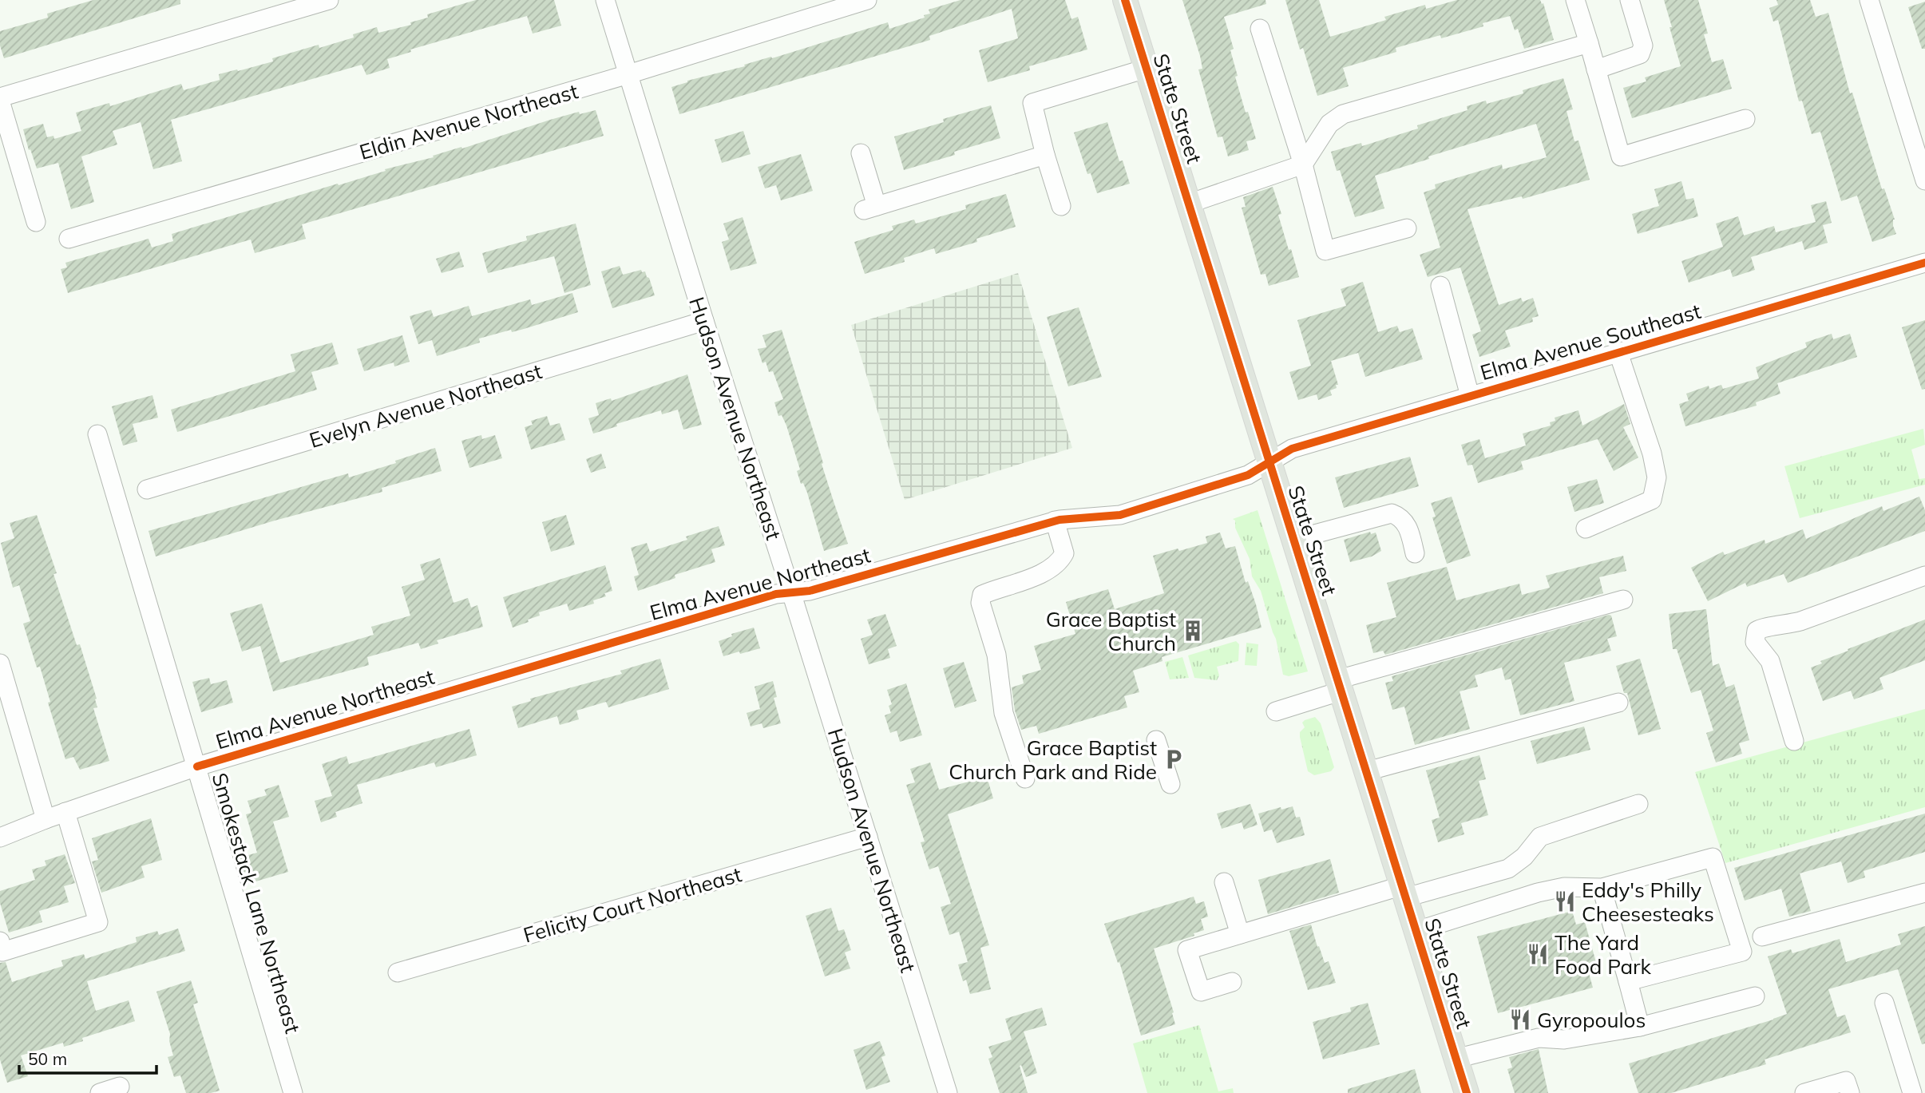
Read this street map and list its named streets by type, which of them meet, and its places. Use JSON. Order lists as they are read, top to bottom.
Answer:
{
  "streets": {
    "main road": ["State Street"],
    "street": [
      "Eldin Avenue Northeast",
      "Elma Avenue Southeast",
      "Evelyn Avenue Northeast",
      "Hudson Avenue Northeast",
      "Elma Avenue Northeast",
      "Smokestack Lane Northeast",
      "Felicity Court Northeast"
    ]
  },
  "crossings": [
    ["State Street", "Elma Avenue Southeast"],
    ["State Street", "Elma Avenue Northeast"],
    ["Eldin Avenue Northeast", "Hudson Avenue Northeast"],
    ["Elma Avenue Southeast", "Elma Avenue Northeast"],
    ["Evelyn Avenue Northeast", "Hudson Avenue Northeast"],
    ["Hudson Avenue Northeast", "Elma Avenue Northeast"],
    ["Hudson Avenue Northeast", "Felicity Court Northeast"],
    ["Elma Avenue Northeast", "Smokestack Lane Northeast"]
  ],
  "places": {
    "building": ["Grace Baptist Church"],
    "parking": ["Grace Baptist Church Park and Ride"],
    "restaurant": ["Eddy's Philly Cheesesteaks", "The Yard Food Park", "Gyropoulos"]
  },
  "scale_bar": "50 m"
}
